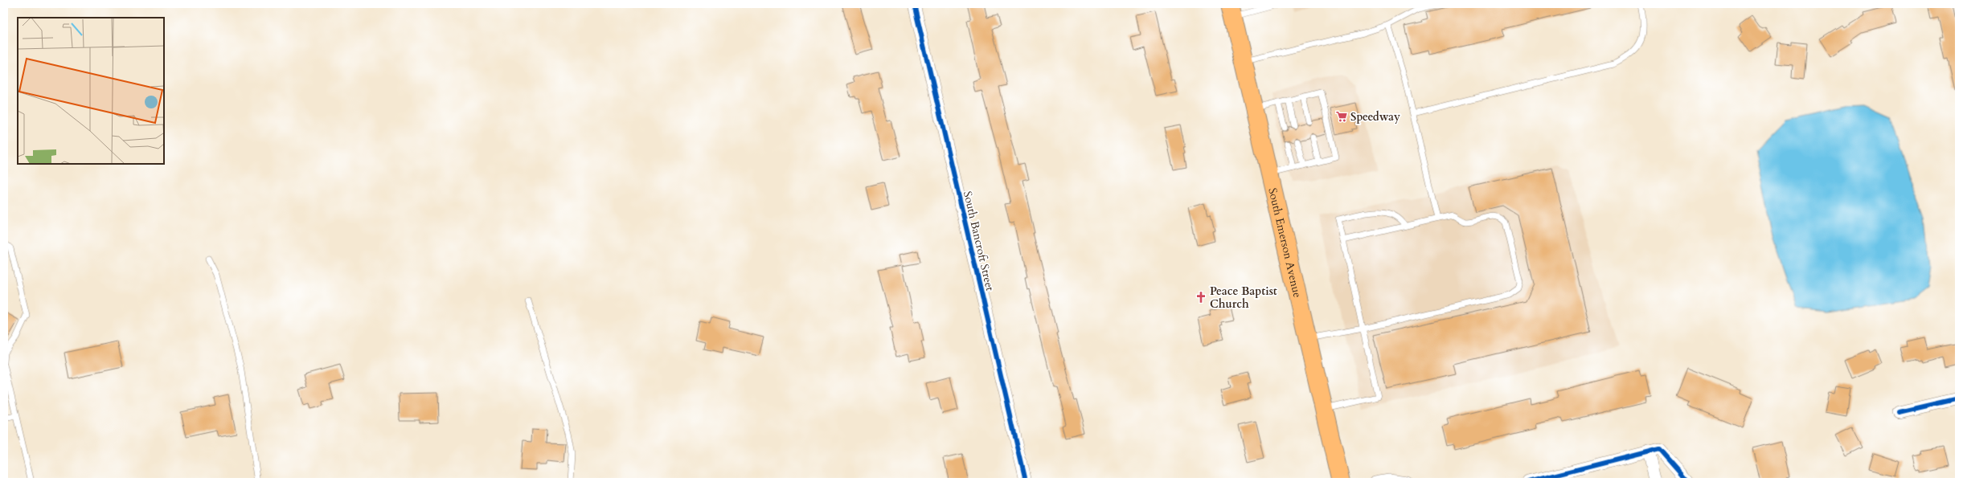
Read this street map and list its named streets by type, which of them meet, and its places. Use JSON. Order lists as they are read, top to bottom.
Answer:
{
  "streets": {
    "main road": ["South Emerson Avenue"],
    "street": ["South Bancroft Street"]
  },
  "places": {
    "supermarket": ["Speedway"],
    "church": ["Peace Baptist Church"]
  }
}
